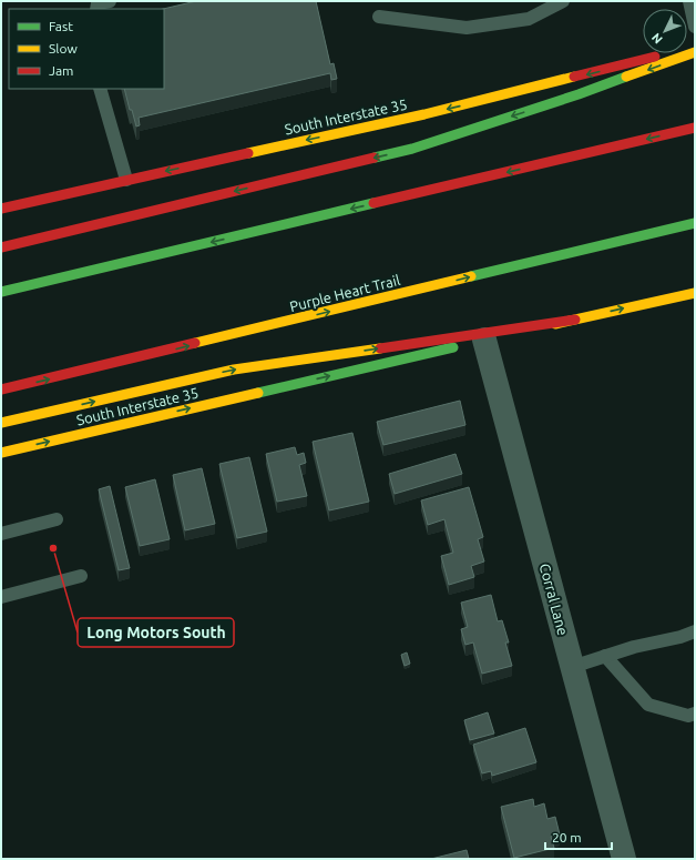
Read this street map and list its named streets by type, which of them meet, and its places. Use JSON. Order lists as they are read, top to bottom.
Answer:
{
  "streets": {
    "main road": ["South Interstate 35", "Purple Heart Trail"],
    "street": ["Corral Lane"]
  },
  "crossings": [
    ["South Interstate 35", "Corral Lane"]
  ],
  "places": ["Long Motors South"],
  "legend": ["Fast", "Slow", "Jam"],
  "scale_bar": "20 m",
  "north": "bottom left"
}
